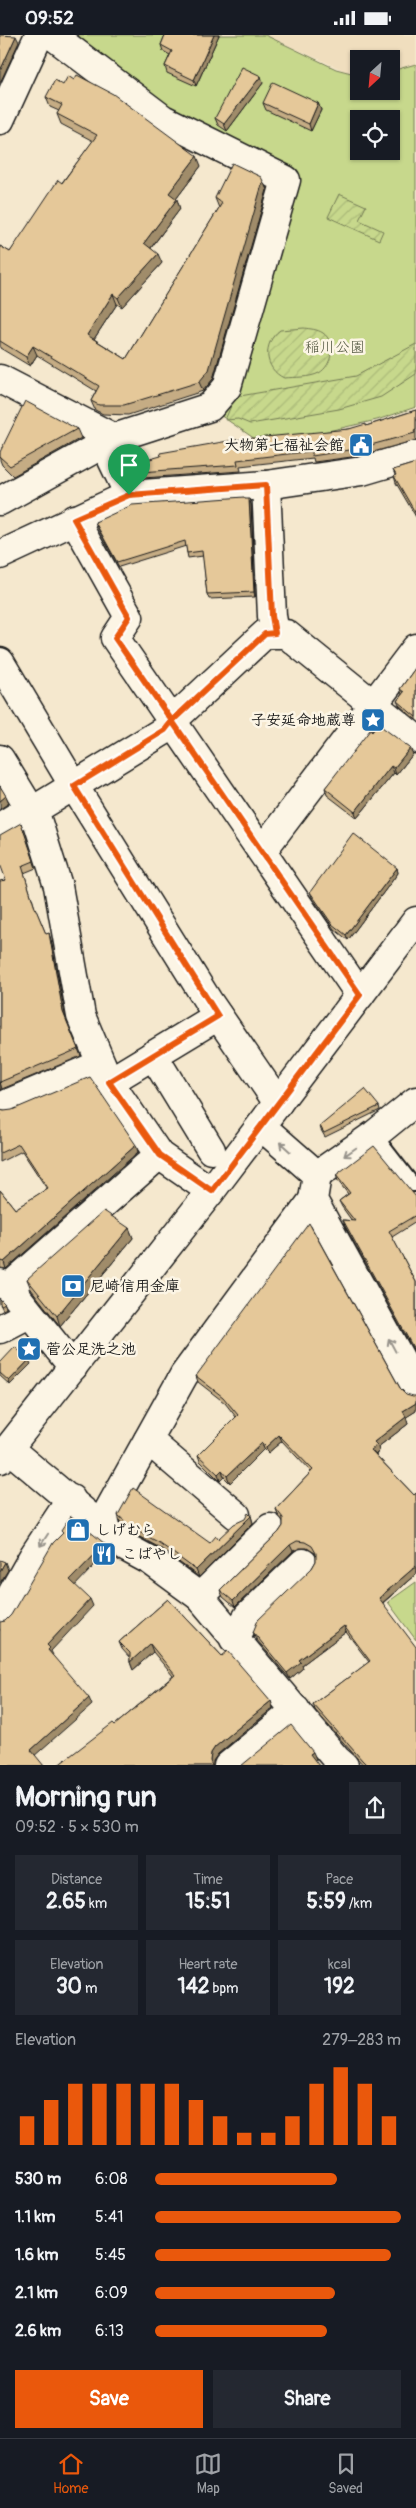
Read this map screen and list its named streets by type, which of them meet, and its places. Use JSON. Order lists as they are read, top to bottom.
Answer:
{
  "parks": ["稲川公園"],
  "places": {
    "public building": ["大物第七福祉会館"],
    "place": ["子安延命地蔵尊", "菅公足洗之池"],
    "bank": ["尼崎信用金庫"],
    "shop": ["しげむら"],
    "restaurant": ["こばやし"]
  },
  "north": "bottom left",
  "page": {
    "status": "09:52",
    "heading": ["Morning run", "09:52 · 5 × 530 m"],
    "stats": [
      ["Distance", "2.65 km"],
      ["Time", "15:51"],
      ["Pace", "5:59 /km"],
      ["Elevation", "30 m"],
      ["Heart rate", "142 bpm"],
      ["kcal", "192"]
    ],
    "chart": ["Elevation", "279–283 m"],
    "list": [
      {
        "name": "530 m",
        "note": "6:08"
      },
      {
        "name": "1.1 km",
        "note": "5:41"
      },
      {
        "name": "1.6 km",
        "note": "5:45"
      },
      {
        "name": "2.1 km",
        "note": "6:09"
      },
      {
        "name": "2.6 km",
        "note": "6:13"
      }
    ],
    "buttons": ["Save", "Share"],
    "tabs": ["Home", "Map", "Saved"]
  }
}
